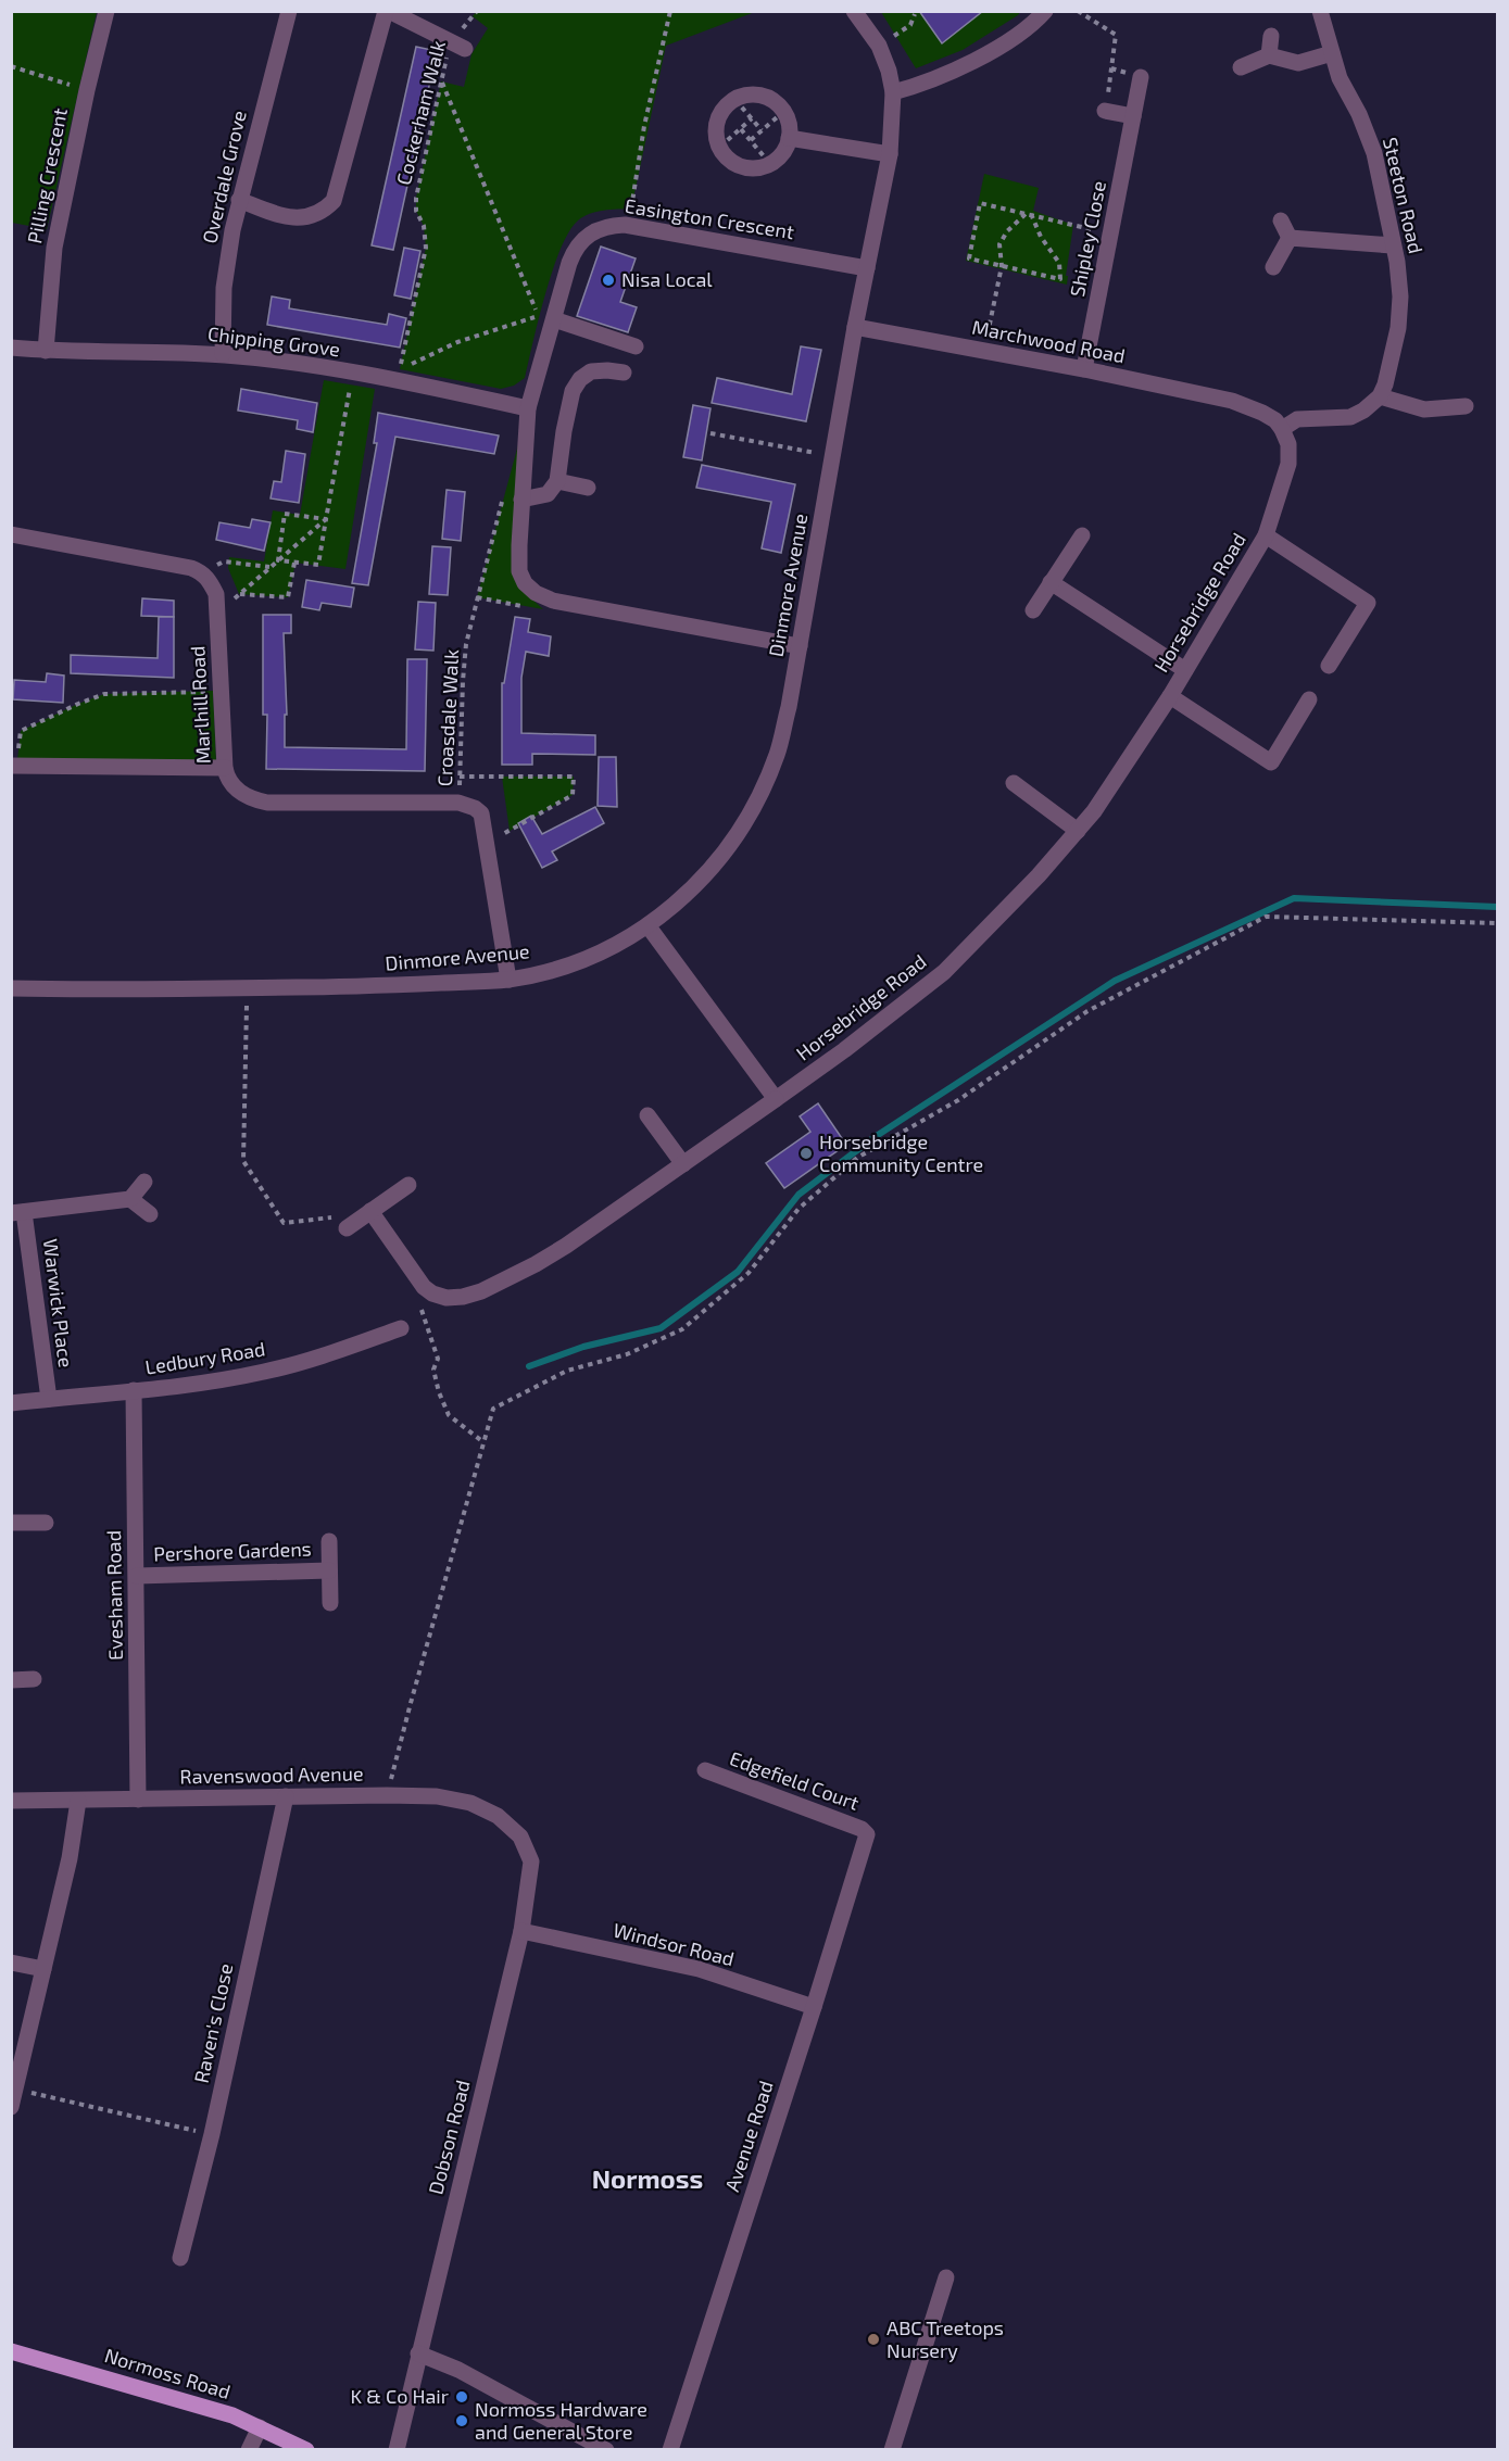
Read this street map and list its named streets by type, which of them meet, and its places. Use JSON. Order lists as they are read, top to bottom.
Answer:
{
  "streets": {
    "main road": ["Normoss Road"],
    "street": [
      "Pilling Crescent",
      "Overdale Grove",
      "Steeton Road",
      "Easington Crescent",
      "Shipley Close",
      "Chipping Grove",
      "Marchwood Road",
      "Dinmore Avenue",
      "Horsebridge Road",
      "Marlhill Road",
      "Warwick Place",
      "Ledbury Road",
      "Pershore Gardens",
      "Evesham Road",
      "Ravenswood Avenue",
      "Edgefield Court",
      "Windsor Road",
      "Raven's Close",
      "Avenue Road",
      "Dobson Road"
    ],
    "path": ["Cockerham Walk", "Croasdale Walk"]
  },
  "crossings": [
    ["Pilling Crescent", "Chipping Grove"],
    ["Overdale Grove", "Chipping Grove"],
    ["Easington Crescent", "Chipping Grove"],
    ["Easington Crescent", "Dinmore Avenue"],
    ["Shipley Close", "Marchwood Road"],
    ["Marchwood Road", "Dinmore Avenue"],
    ["Marchwood Road", "Horsebridge Road"],
    ["Marlhill Road", "Croasdale Walk"],
    ["Warwick Place", "Ledbury Road"],
    ["Ledbury Road", "Evesham Road"],
    ["Pershore Gardens", "Evesham Road"],
    ["Evesham Road", "Ravenswood Avenue"],
    ["Ravenswood Avenue", "Raven's Close"],
    ["Ravenswood Avenue", "Dobson Road"],
    ["Edgefield Court", "Avenue Road"],
    ["Windsor Road", "Avenue Road"],
    ["Windsor Road", "Dobson Road"]
  ],
  "districts": ["Normoss"],
  "places": [
    "Nisa Local",
    "Horsebridge Community Centre",
    "ABC Treetops Nursery",
    "K & Co Hair",
    "Normoss Hardware and General Store"
  ]
}
